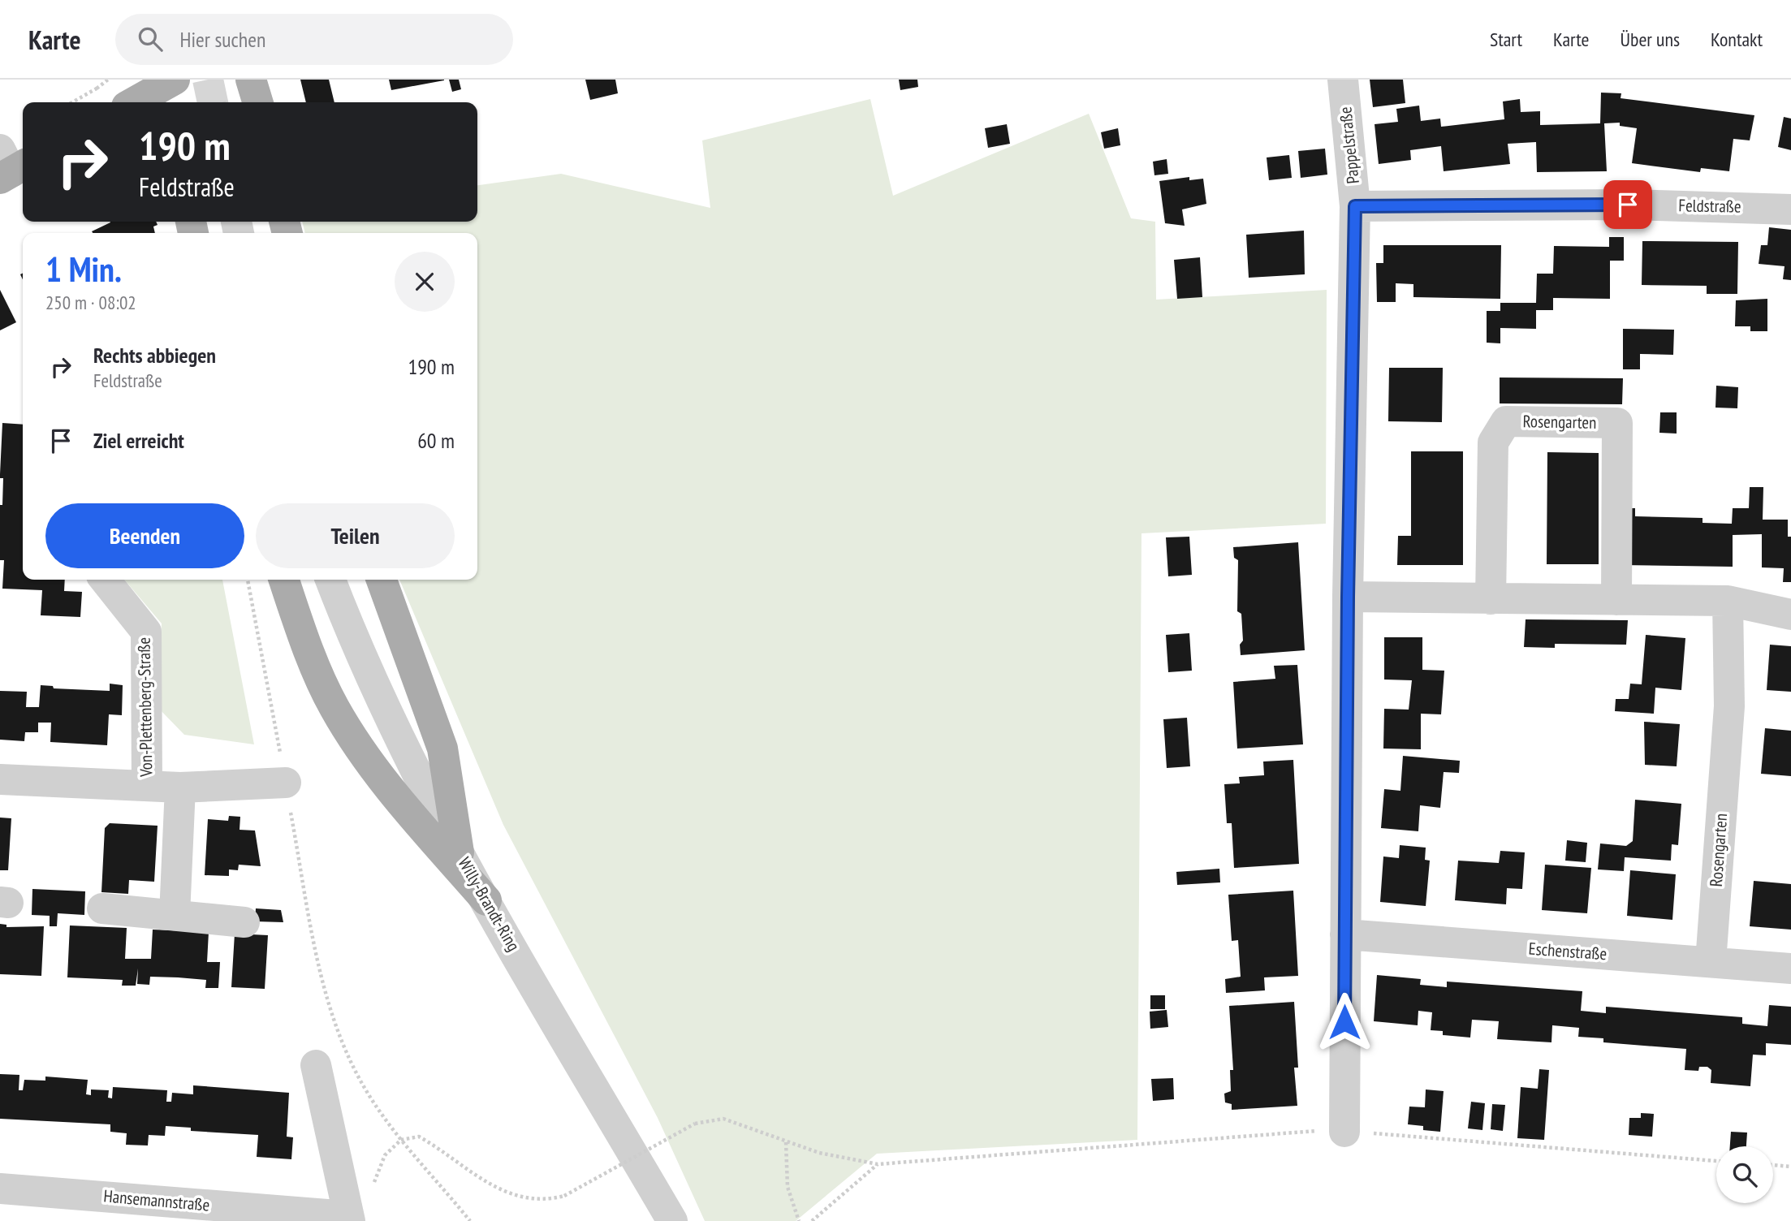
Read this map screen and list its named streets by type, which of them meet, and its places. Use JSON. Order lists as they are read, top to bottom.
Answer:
{
  "streets": {
    "street": [
      "Pappelstraße",
      "Feldstraße",
      "Rosengarten",
      "Von-Plettenberg-Straße",
      "Willy-Brandt-Ring",
      "Eschenstraße",
      "Hansemannstraße"
    ]
  },
  "crossings": [
    ["Pappelstraße", "Feldstraße"],
    ["Pappelstraße", "Eschenstraße"],
    ["Rosengarten", "Eschenstraße"]
  ],
  "page": {
    "header": "Karte",
    "search": "Hier suchen",
    "nav": [
      "Start",
      "Karte",
      "Über uns",
      "Kontakt"
    ],
    "turn": ["190 m", "Feldstraße"],
    "heading": ["1 Min.", "250 m · 08:02"],
    "list": [
      {
        "name": "Rechts abbiegen",
        "note": "Feldstraße",
        "value": "190 m"
      },
      {
        "name": "Ziel erreicht",
        "value": "60 m"
      }
    ],
    "buttons": ["Beenden", "Teilen"]
  }
}
